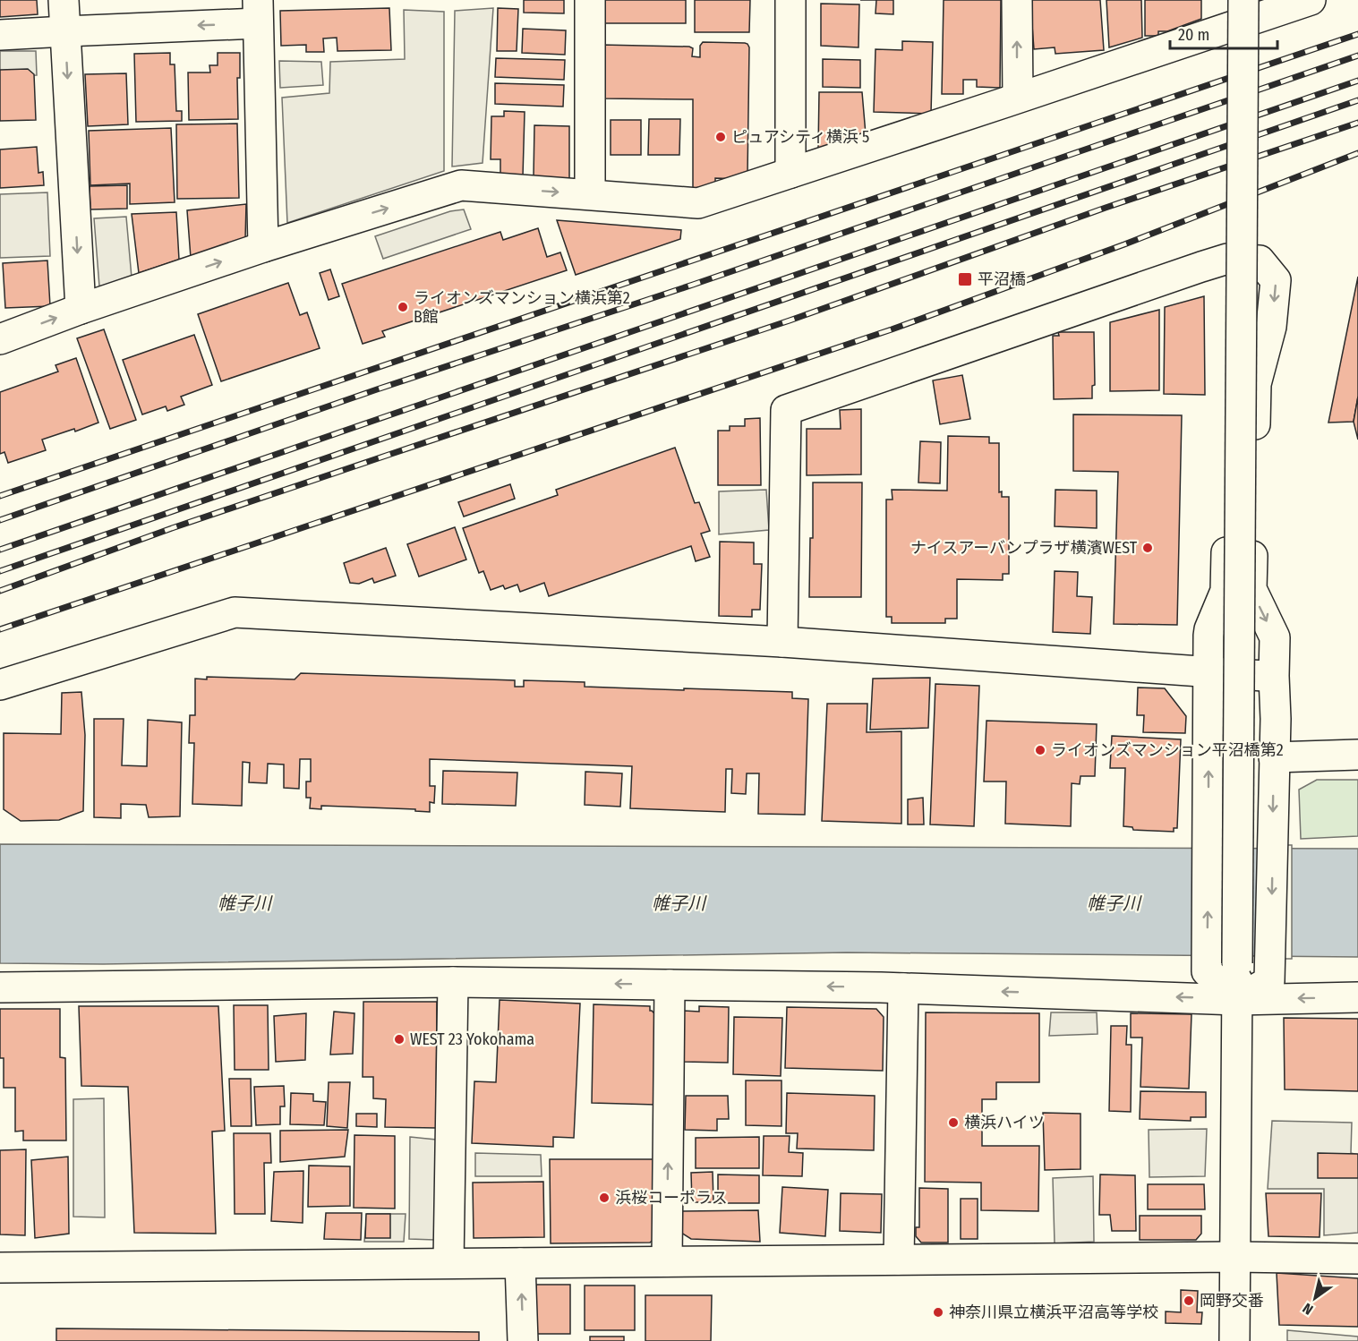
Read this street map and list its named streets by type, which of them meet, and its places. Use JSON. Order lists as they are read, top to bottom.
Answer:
{
  "water": ["帷子川"],
  "places": {
    "other": [
      "ピュアシティ横浜 5",
      "ライオンズマンション横浜第2 B館",
      "ナイスアーバンプラザ横濱WEST",
      "ライオンズマンション平沼橋第2",
      "WEST 23 Yokohama",
      "横浜ハイツ",
      "浜桜コーポラス",
      "岡野交番",
      "神奈川県立横浜平沼高等学校"
    ],
    "transit": ["平沼橋"]
  },
  "scale_bar": "20 m",
  "north": "bottom left"
}
